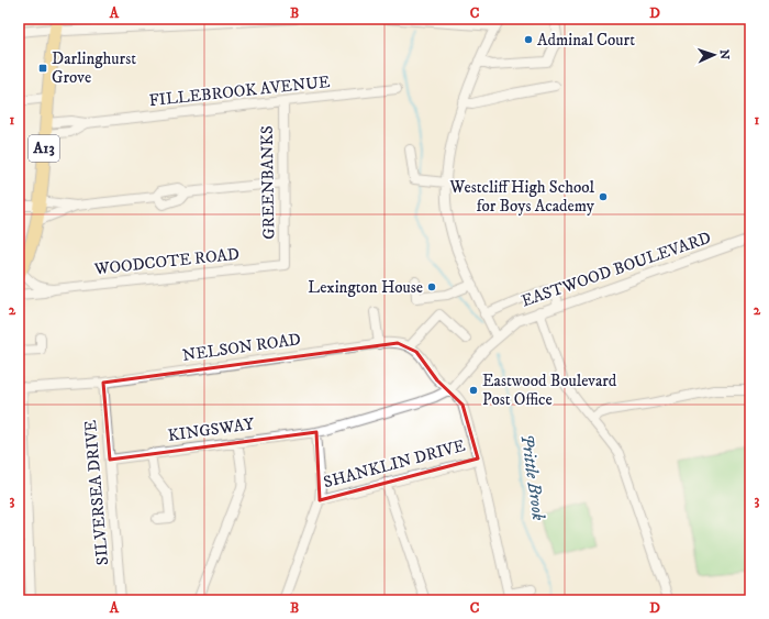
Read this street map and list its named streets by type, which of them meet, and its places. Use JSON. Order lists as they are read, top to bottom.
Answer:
{
  "streets": {
    "main road": ["A13"],
    "street": [
      "FILLEBROOK AVENUE",
      "GREENBANKS",
      "WOODCOTE ROAD",
      "EASTWOOD BOULEVARD",
      "NELSON ROAD",
      "KINGSWAY",
      "SHANKLIN DRIVE",
      "SILVERSEA DRIVE"
    ]
  },
  "crossings": [
    ["FILLEBROOK AVENUE", "A13"],
    ["FILLEBROOK AVENUE", "GREENBANKS"],
    ["A13", "WOODCOTE ROAD"],
    ["GREENBANKS", "WOODCOTE ROAD"],
    ["EASTWOOD BOULEVARD", "KINGSWAY"],
    ["NELSON ROAD", "SILVERSEA DRIVE"],
    ["KINGSWAY", "SILVERSEA DRIVE"]
  ],
  "water": ["Prittle Brook"],
  "places": {
    "other": [
      "Adminal Court",
      "Westcliff High School for Boys Academy",
      "Lexington House",
      "Eastwood Boulevard Post Office"
    ],
    "transit": ["Darlinghurst Grove"]
  },
  "north": "right",
  "grid": {
    "columns": [
      "A",
      "B",
      "C",
      "D"
    ],
    "rows": ["1", "2", "3"]
  }
}
